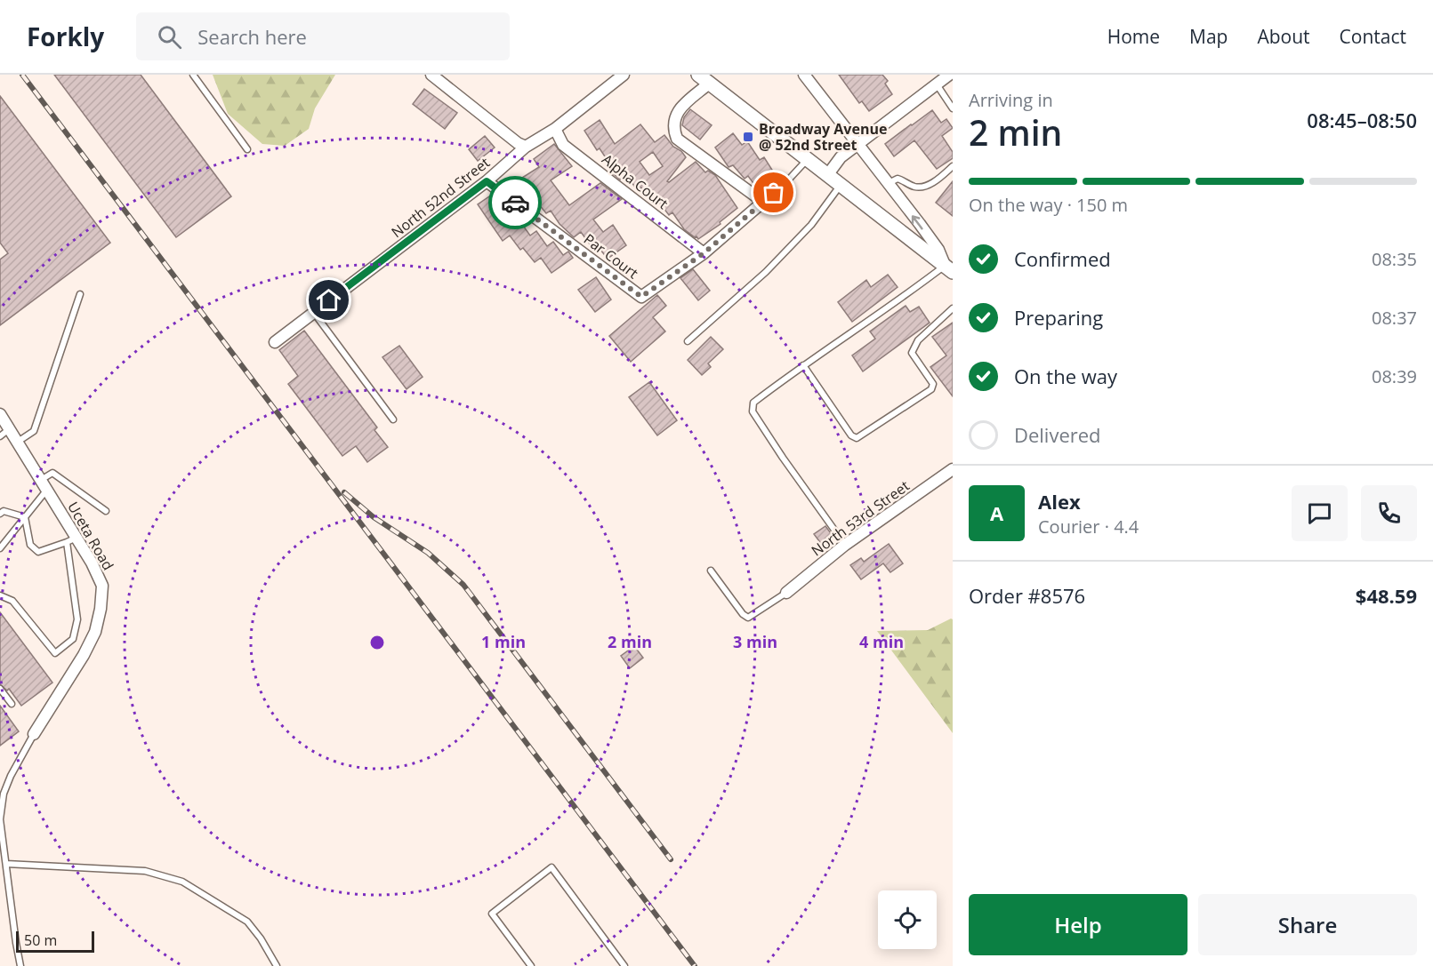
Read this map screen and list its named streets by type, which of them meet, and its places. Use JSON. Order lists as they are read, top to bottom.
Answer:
{
  "streets": {
    "street": [
      "Alpha Court",
      "North 52nd Street",
      "Par Court",
      "North 53rd Street",
      "Uceta Road"
    ]
  },
  "crossings": [
    ["Alpha Court", "North 52nd Street"],
    ["Alpha Court", "Par Court"],
    ["North 52nd Street", "Par Court"]
  ],
  "places": {
    "transit": ["Broadway Avenue @ 52nd Street"]
  },
  "scale_bar": "50 m",
  "page": {
    "header": "Forkly",
    "search": "Search here",
    "nav": [
      "Home",
      "Map",
      "About",
      "Contact"
    ],
    "heading": ["2 min", "Arriving in", "08:45–08:50"],
    "panel": [
      "Alex",
      "Courier · 4.4",
      "Order #8576",
      "$48.59"
    ],
    "bar": "On the way · 150 m",
    "list": [
      ["Confirmed", "08:35"],
      ["Preparing", "08:37"],
      ["On the way", "08:39"],
      "Delivered"
    ],
    "round": "A",
    "buttons": ["Help", "Share"],
    "scale": "50 m"
  },
  "rings": [
    "1 min",
    "2 min",
    "3 min",
    "4 min"
  ]
}
